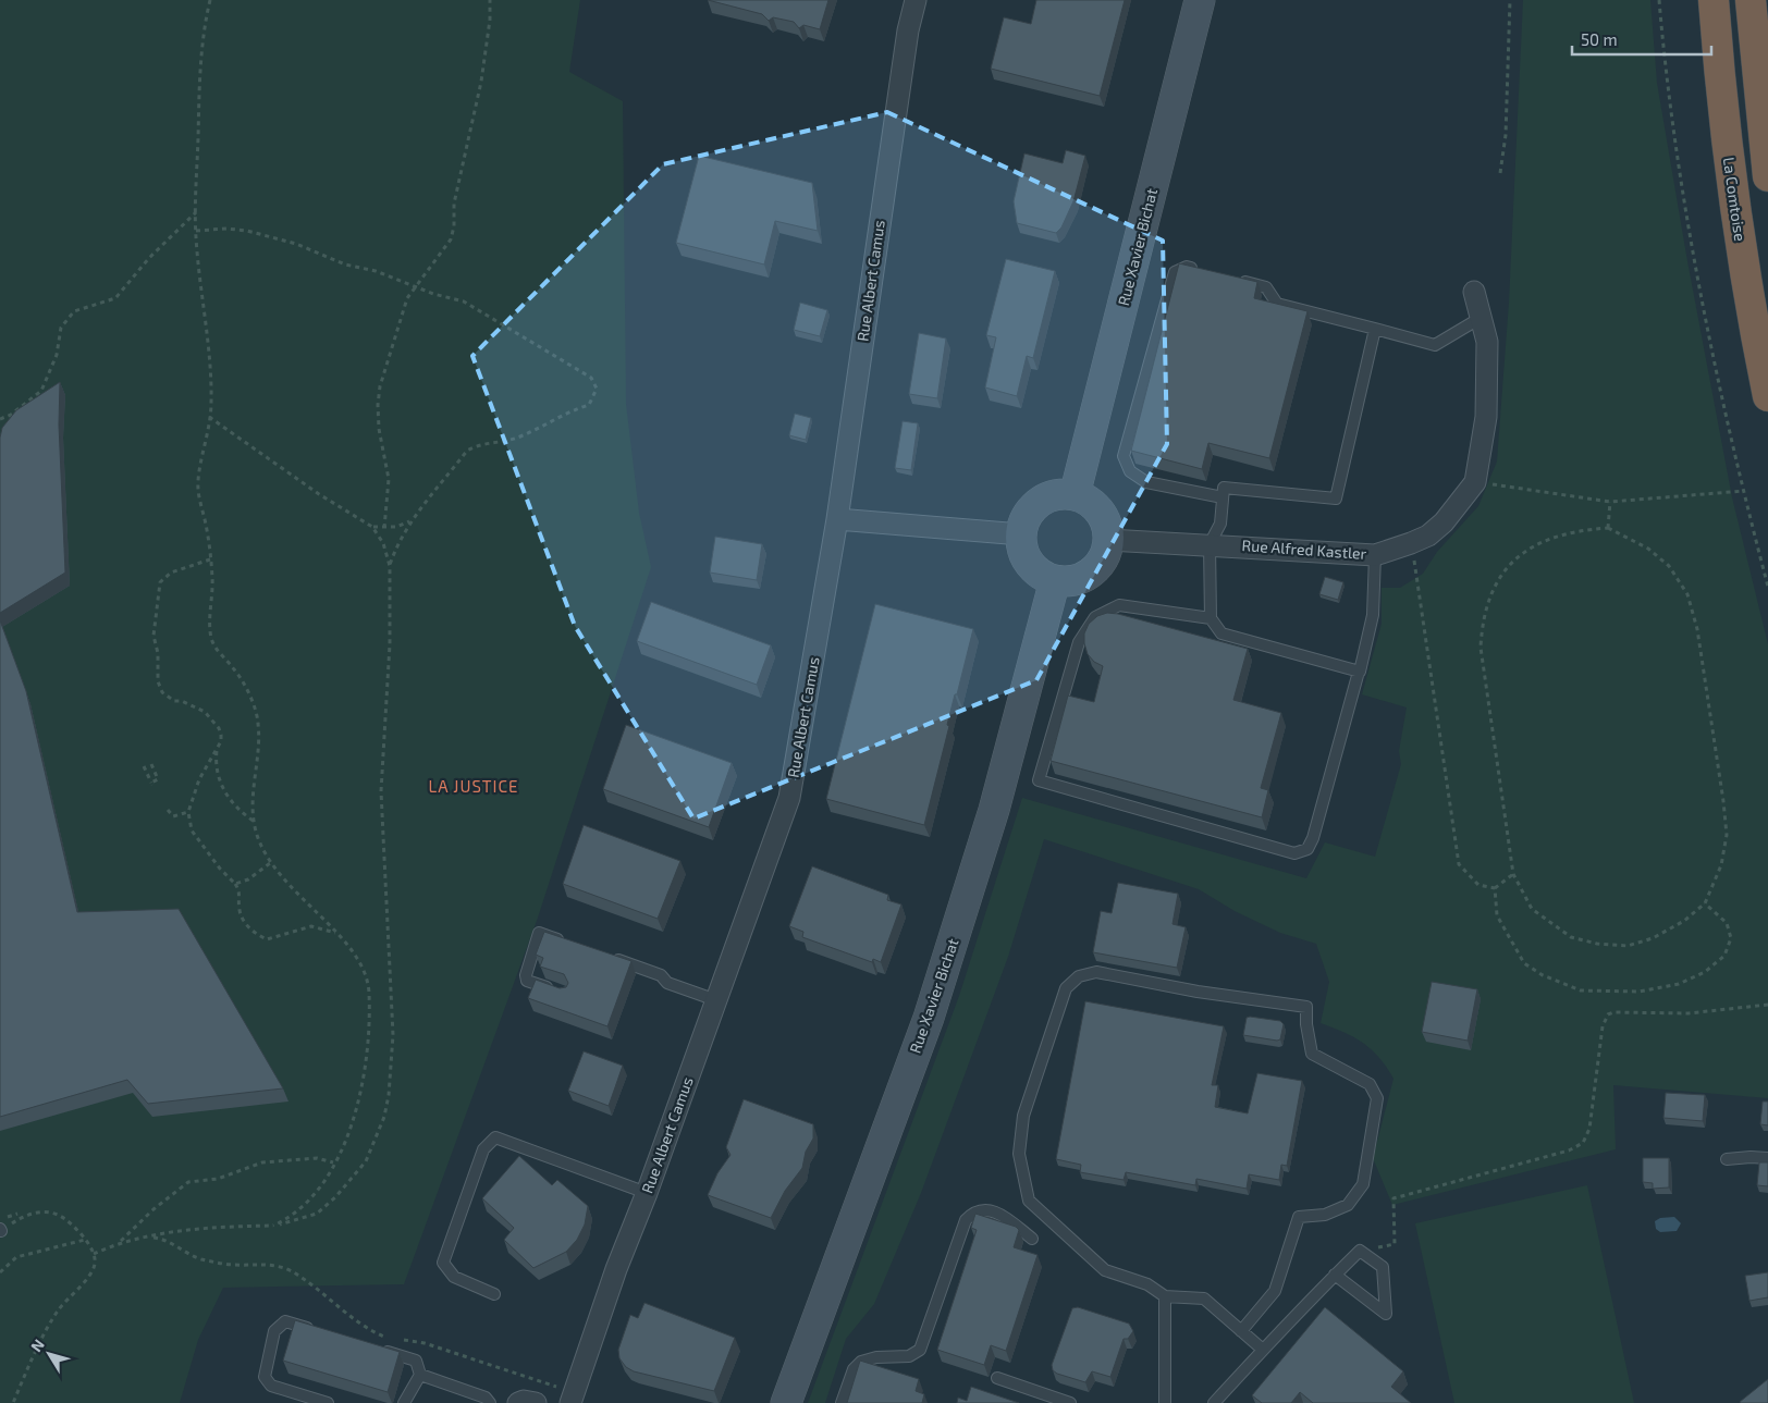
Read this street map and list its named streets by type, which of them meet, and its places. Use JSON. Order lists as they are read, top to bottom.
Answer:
{
  "streets": {
    "highway": ["La Comtoise"],
    "main road": ["Rue Xavier Bichat"],
    "street": ["Rue Albert Camus", "Rue Alfred Kastler"]
  },
  "crossings": [
    ["Rue Xavier Bichat", "Rue Alfred Kastler"]
  ],
  "districts": ["LA JUSTICE"],
  "scale_bar": "50 m",
  "north": "top left"
}
